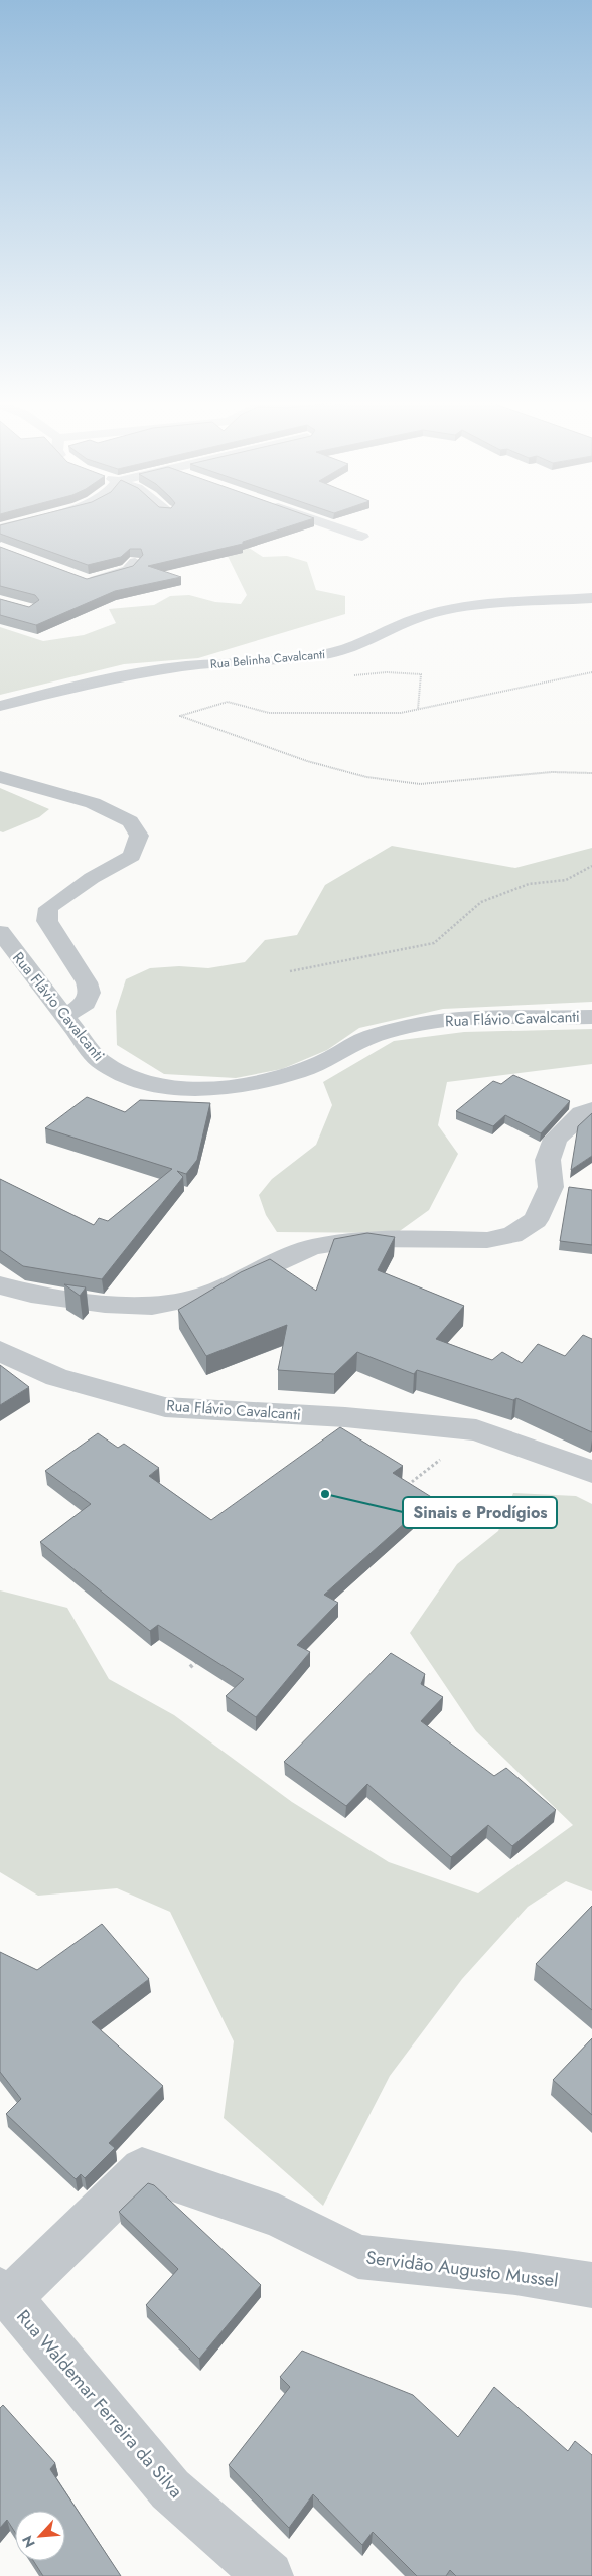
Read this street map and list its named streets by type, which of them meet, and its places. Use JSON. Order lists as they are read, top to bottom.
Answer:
{
  "streets": {
    "street": [
      "Rua Belinha Cavalcanti",
      "Rua Flávio Cavalcanti",
      "Servidão Augusto Mussel",
      "Rua Waldemar Ferreira da Silva"
    ]
  },
  "crossings": [
    ["Servidão Augusto Mussel", "Rua Waldemar Ferreira da Silva"]
  ],
  "places": ["Sinais e Prodígios"],
  "north": "bottom left"
}
